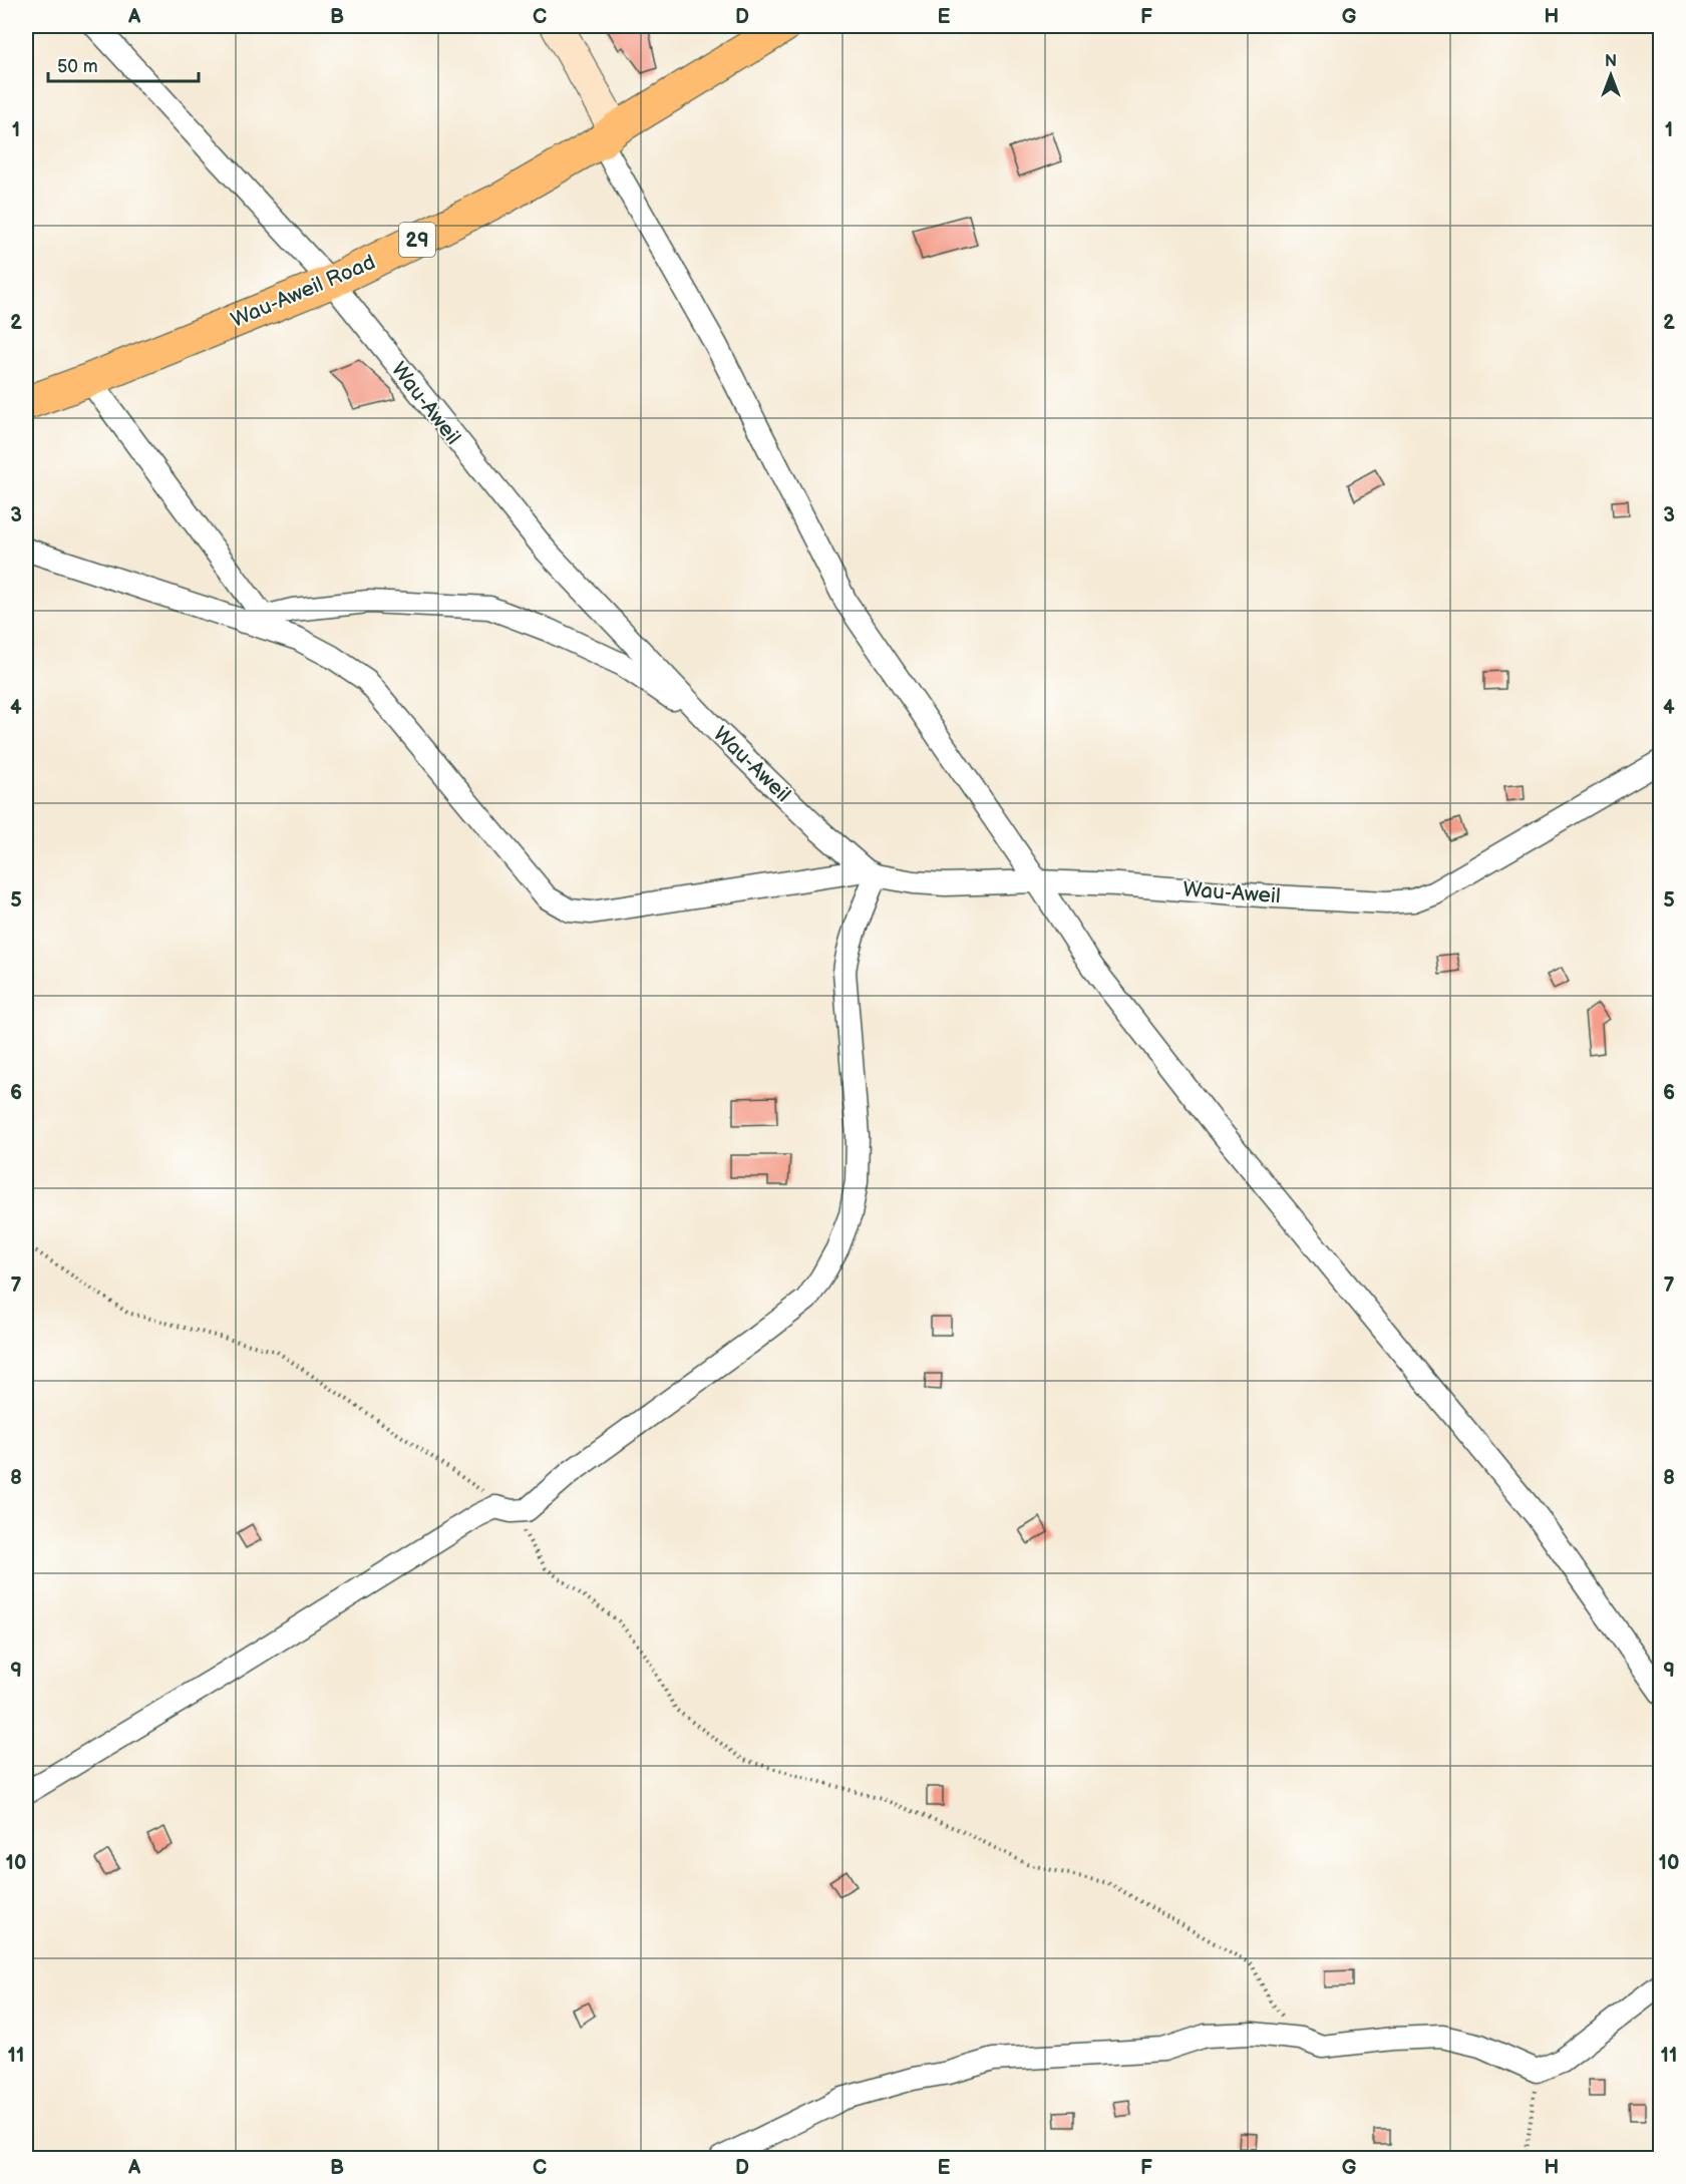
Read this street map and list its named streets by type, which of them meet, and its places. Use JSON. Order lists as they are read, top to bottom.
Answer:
{
  "streets": {
    "main road": ["29", "Wau-Aweil Road"],
    "street": ["Wau-Aweil"]
  },
  "crossings": [
    ["Wau-Aweil Road", "Wau-Aweil"]
  ],
  "scale_bar": "50 m",
  "north": "top",
  "grid": {
    "columns": [
      "A",
      "B",
      "C",
      "D",
      "E",
      "F",
      "G",
      "H"
    ],
    "rows": [
      "1",
      "2",
      "3",
      "4",
      "5",
      "6",
      "7",
      "8",
      "9",
      "10",
      "11"
    ]
  }
}
